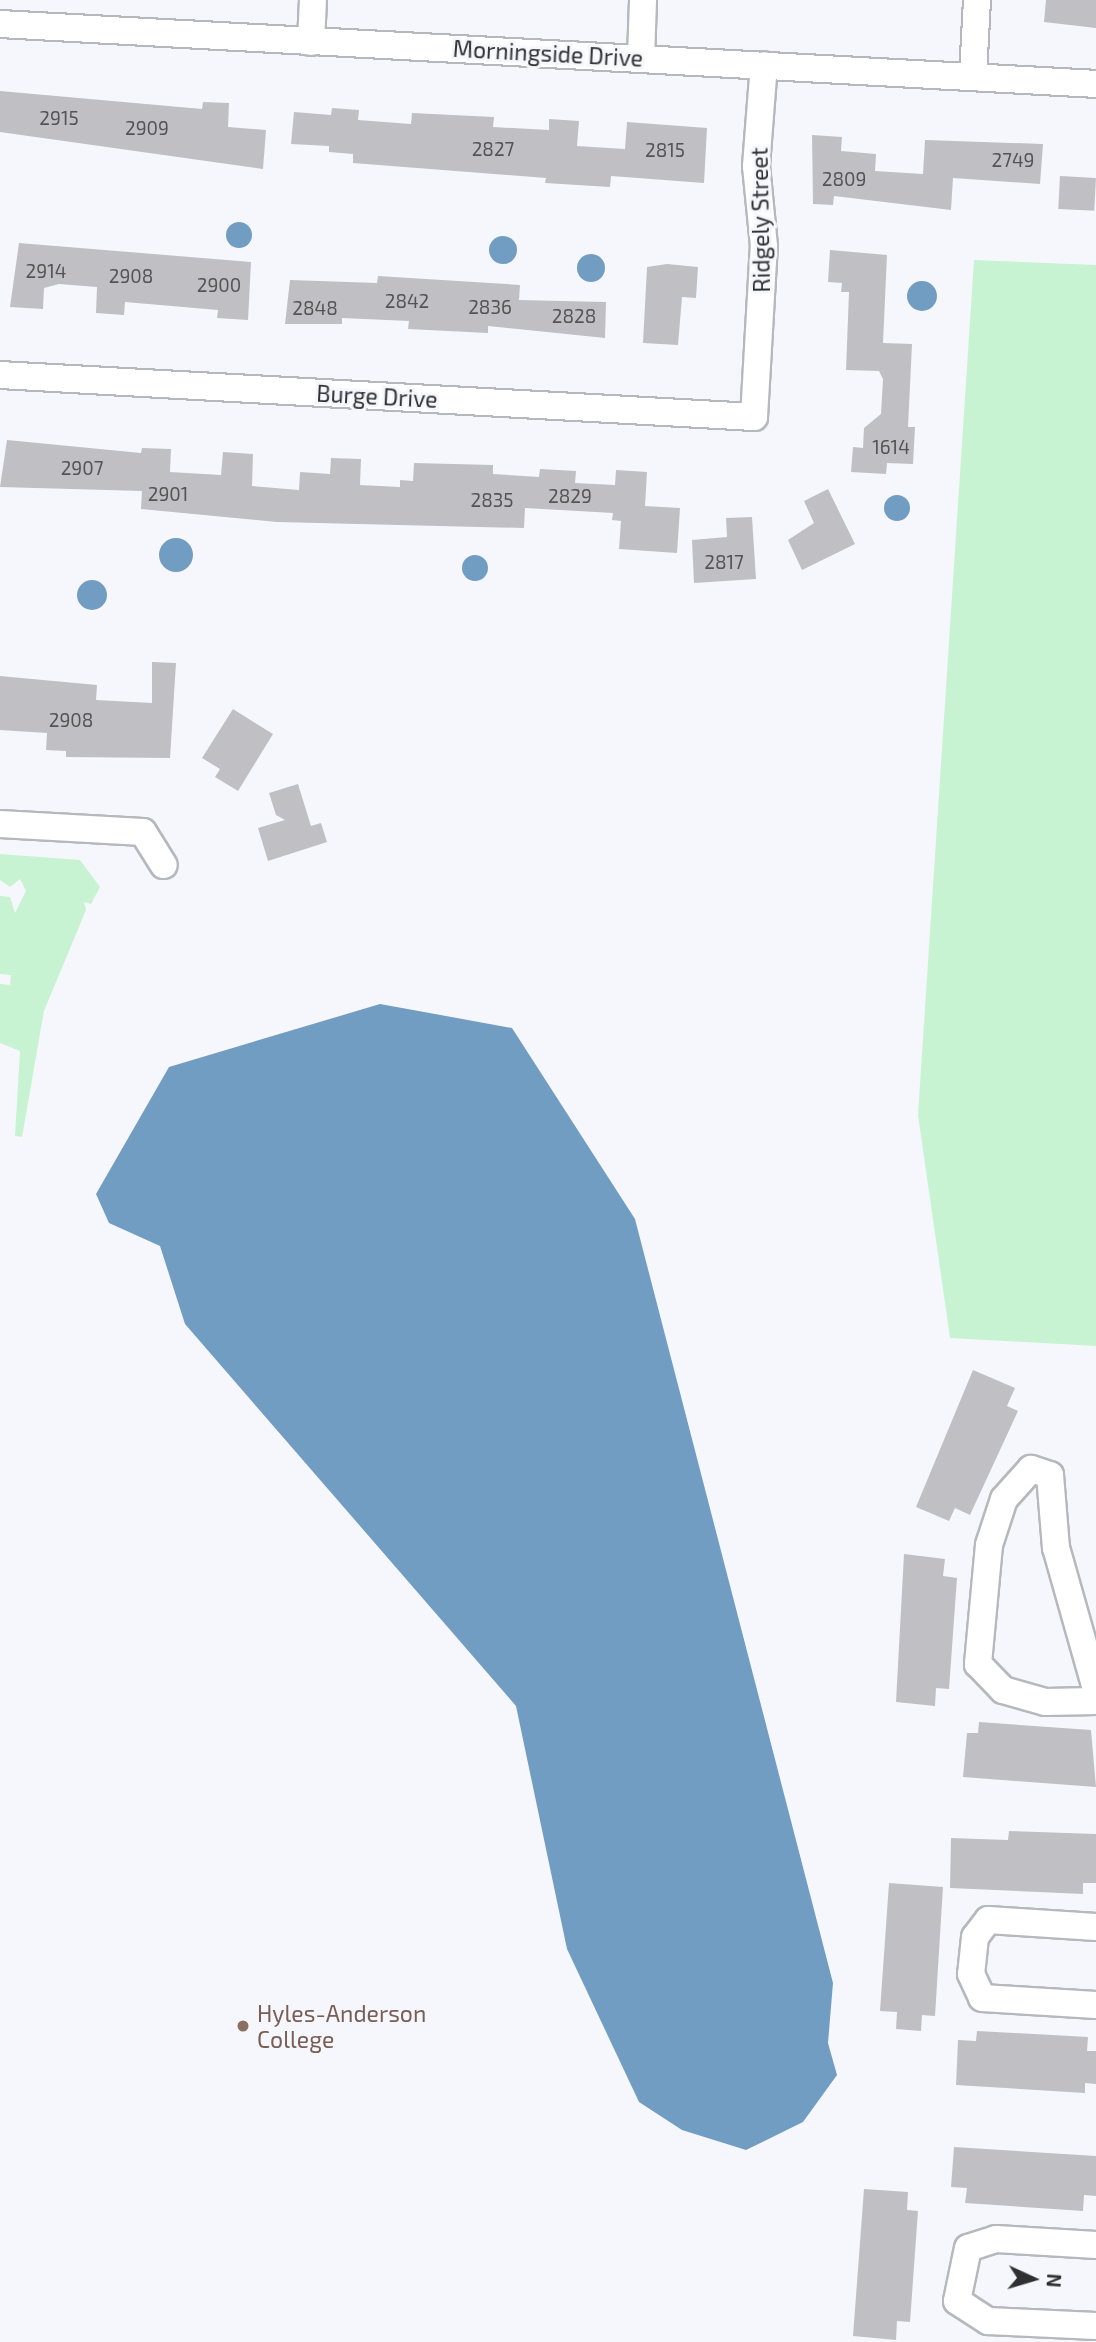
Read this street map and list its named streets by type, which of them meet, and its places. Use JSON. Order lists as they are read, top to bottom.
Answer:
{
  "streets": {
    "street": ["Morningside Drive", "Ridgely Street", "Burge Drive"]
  },
  "crossings": [
    ["Morningside Drive", "Ridgely Street"],
    ["Ridgely Street", "Burge Drive"]
  ],
  "places": ["Hyles-Anderson College"],
  "house_numbers": [
    "2915",
    "2909",
    "2827",
    "2815",
    "2749",
    "2809",
    "2914",
    "2908",
    "2900",
    "2842",
    "2836",
    "2848",
    "2828",
    "1614",
    "2907",
    "2901",
    "2829",
    "2835",
    "2817",
    "2908"
  ],
  "north": "right"
}
